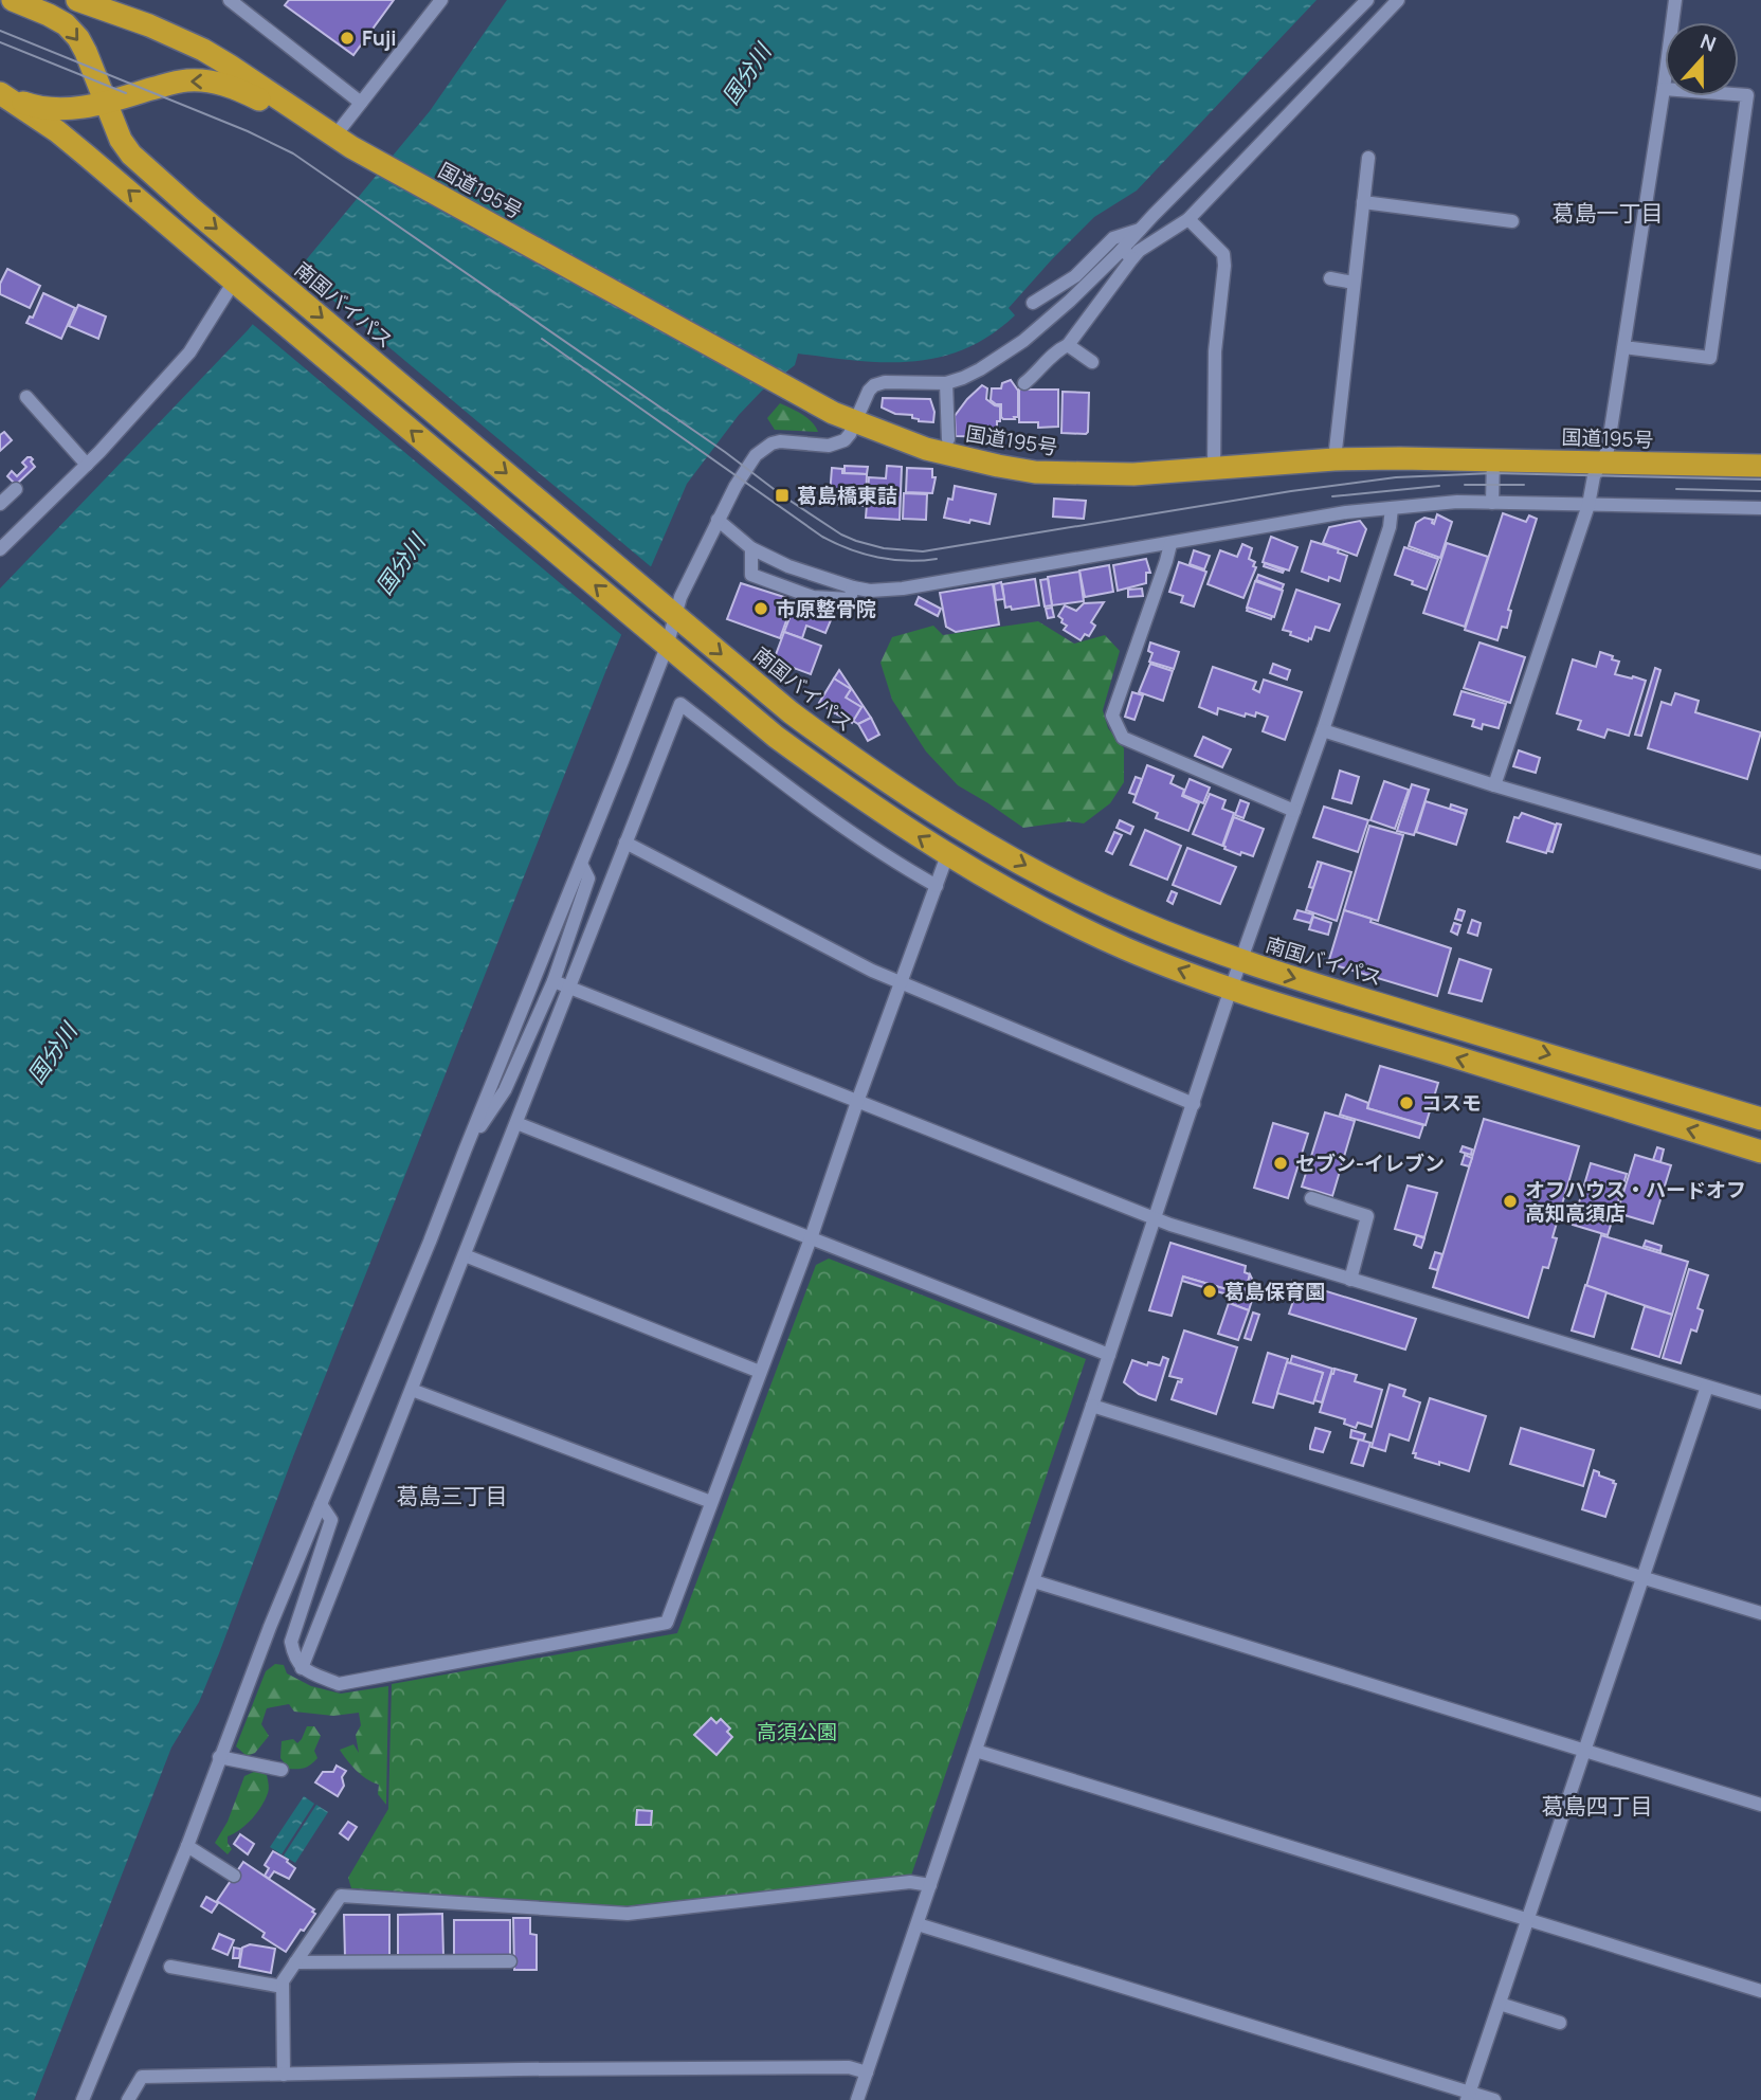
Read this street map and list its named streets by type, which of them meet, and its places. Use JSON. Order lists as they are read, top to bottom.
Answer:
{
  "streets": {
    "highway": ["国道195号", "南国バイパス"]
  },
  "crossings": [
    ["国道195号", "南国バイパス"]
  ],
  "districts": ["葛島一丁目", "葛島三丁目", "葛島四丁目"],
  "water": ["国分川"],
  "parks": ["高須公園"],
  "places": {
    "other": [
      "Fuji",
      "市原整骨院",
      "コスモ",
      "セブン-イレブン",
      "オフハウス・ハードオフ 高知高須店",
      "葛島保育園"
    ],
    "transit": ["葛島橋東詰"]
  },
  "north": "top"
}
